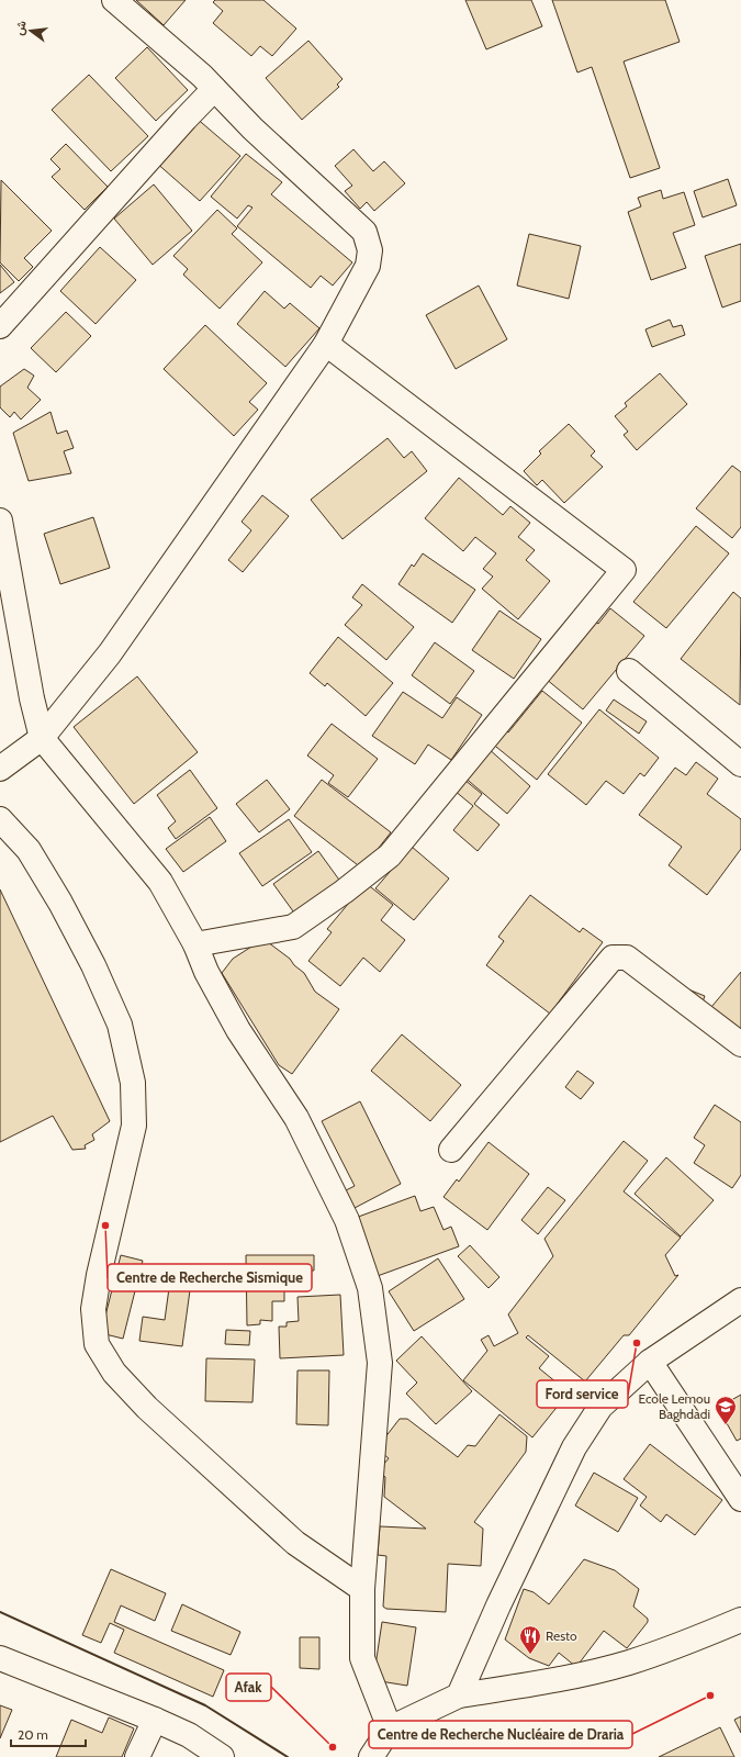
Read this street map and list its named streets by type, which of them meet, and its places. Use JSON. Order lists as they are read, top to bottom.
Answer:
{
  "places": {
    "other": [
      "Centre de Recherche Sismique",
      "Ford service",
      "Centre de Recherche Nucléaire de Draria",
      "Afak"
    ],
    "school or university": ["Ecole Lemou Baghdadi"],
    "restaurant": ["Resto"]
  },
  "scale_bar": "20 m",
  "north": "left"
}
